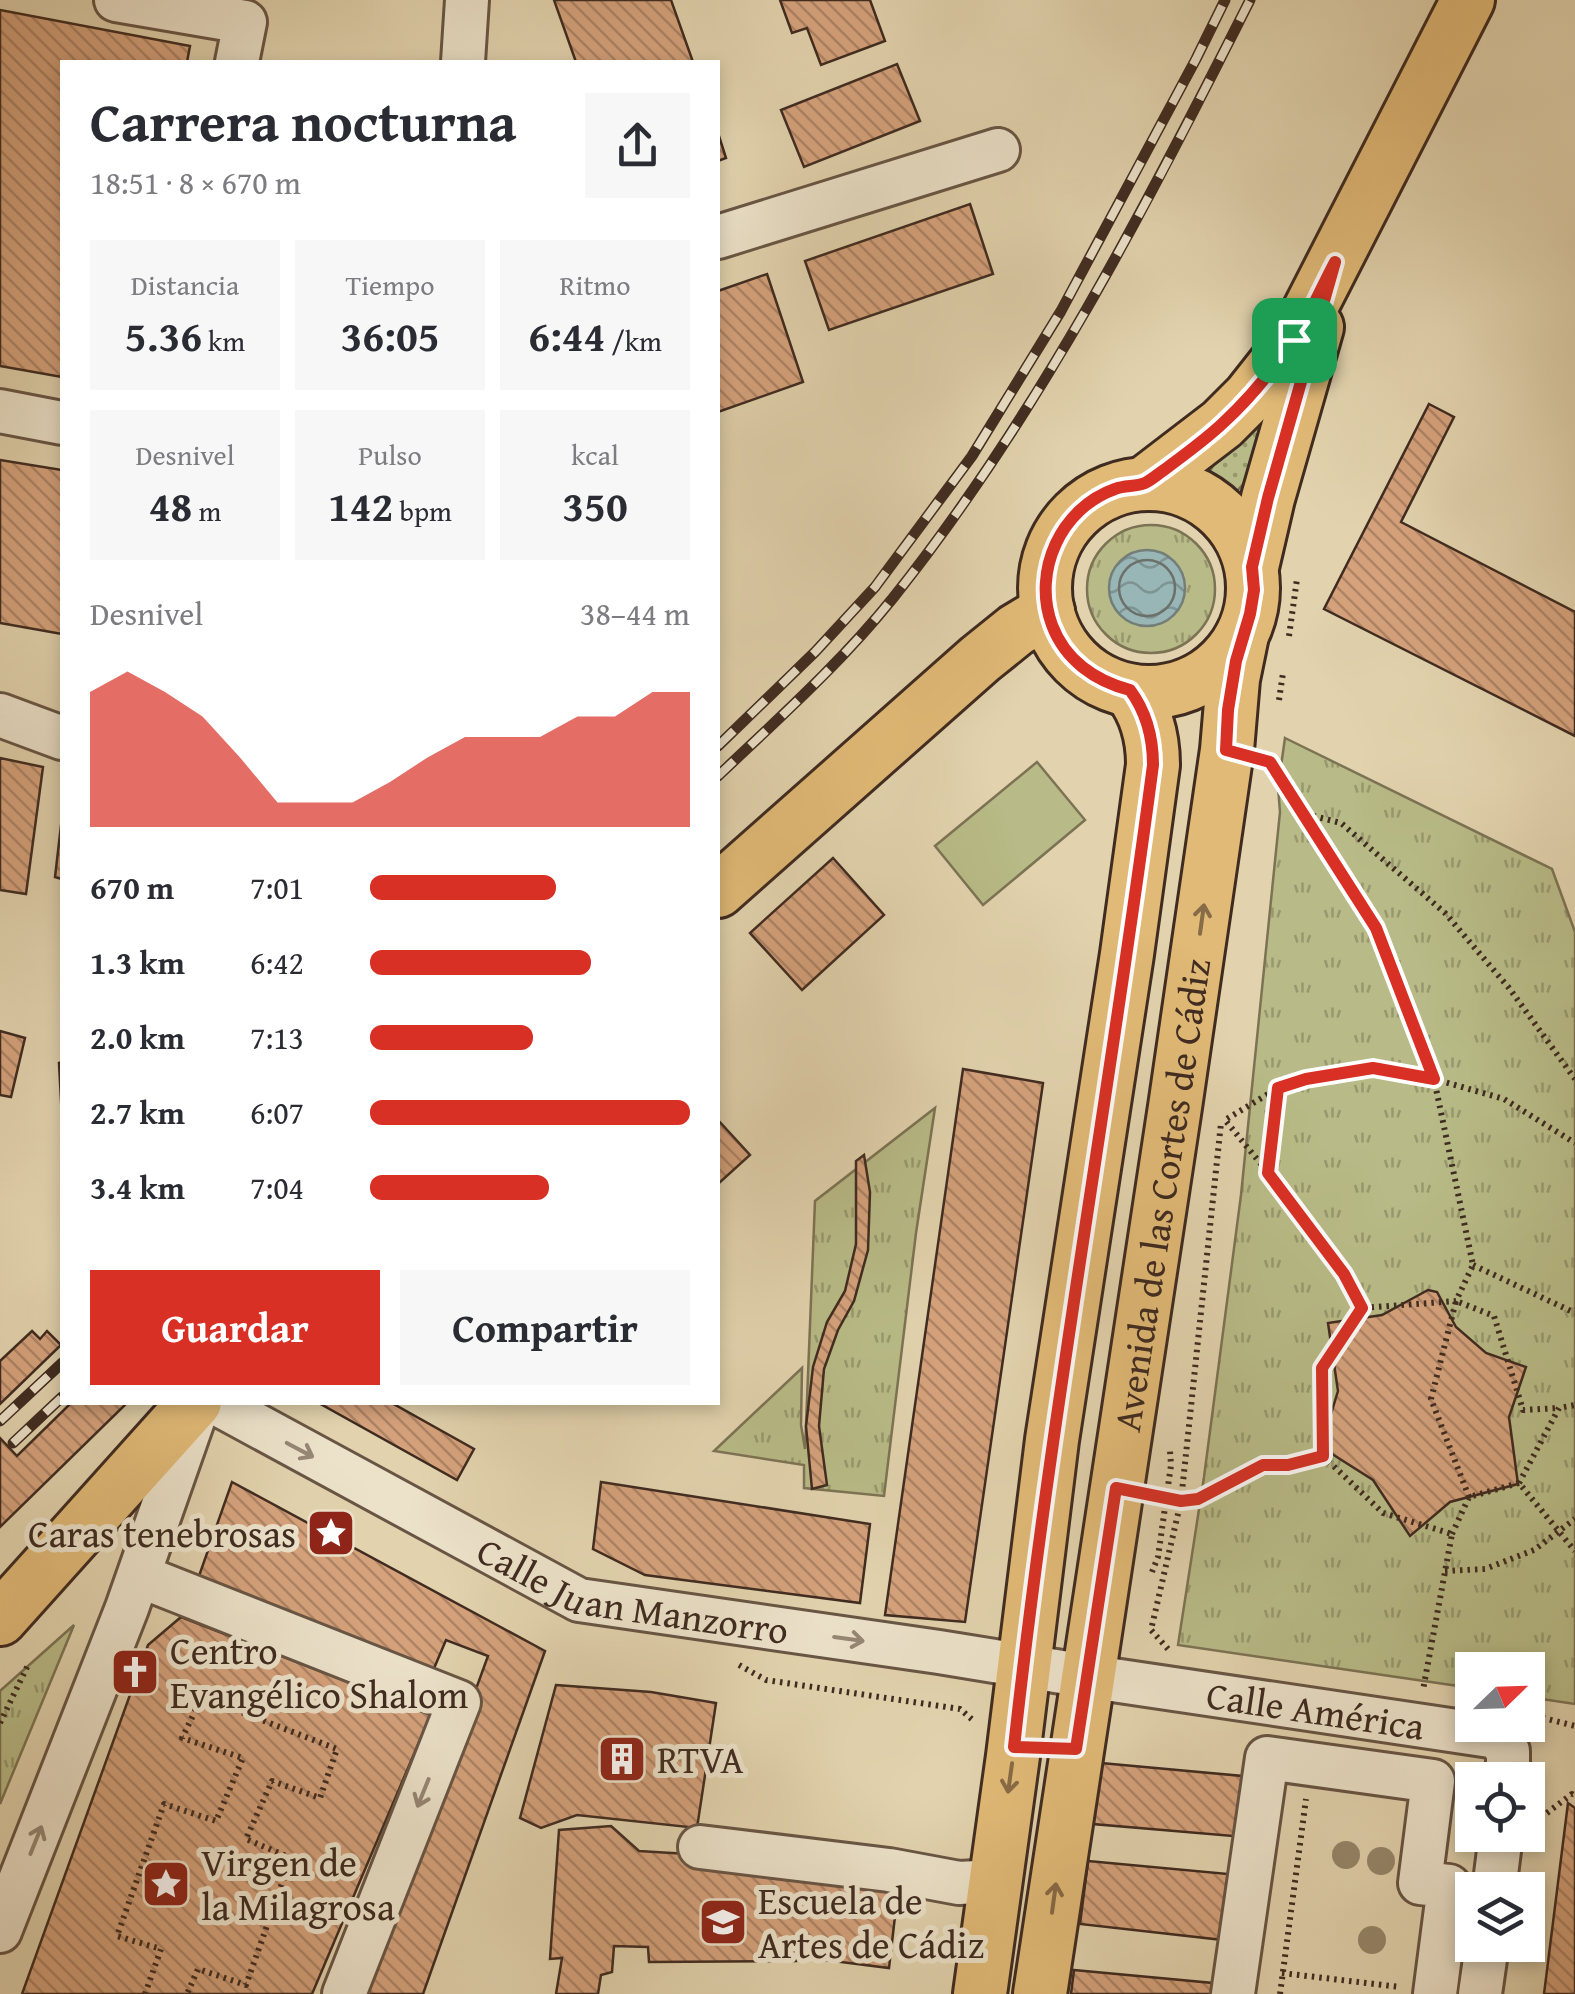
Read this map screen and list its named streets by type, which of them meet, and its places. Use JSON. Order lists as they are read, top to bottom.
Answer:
{
  "streets": {
    "main road": ["Avenida de las Cortes de Cádiz"],
    "street": ["Calle Juan Manzorro", "Calle América"]
  },
  "crossings": [
    ["Avenida de las Cortes de Cádiz", "Calle Juan Manzorro"],
    ["Avenida de las Cortes de Cádiz", "Calle América"],
    ["Calle Juan Manzorro", "Calle América"]
  ],
  "places": {
    "place": ["Caras tenebrosas", "Virgen de la Milagrosa"],
    "church": ["Centro Evangélico Shalom"],
    "building": ["RTVA"],
    "school or university": ["Escuela de Artes de Cádiz"]
  },
  "north": "top right",
  "page": {
    "heading": ["Carrera nocturna", "18:51 · 8 × 670 m"],
    "stats": [
      ["Distancia", "5.36 km"],
      ["Tiempo", "36:05"],
      ["Ritmo", "6:44 /km"],
      ["Desnivel", "48 m"],
      ["Pulso", "142 bpm"],
      ["kcal", "350"]
    ],
    "chart": ["Desnivel", "38–44 m"],
    "list": [
      {
        "name": "670 m",
        "note": "7:01"
      },
      {
        "name": "1.3 km",
        "note": "6:42"
      },
      {
        "name": "2.0 km",
        "note": "7:13"
      },
      {
        "name": "2.7 km",
        "note": "6:07"
      },
      {
        "name": "3.4 km",
        "note": "7:04"
      }
    ],
    "buttons": ["Guardar", "Compartir"]
  }
}
